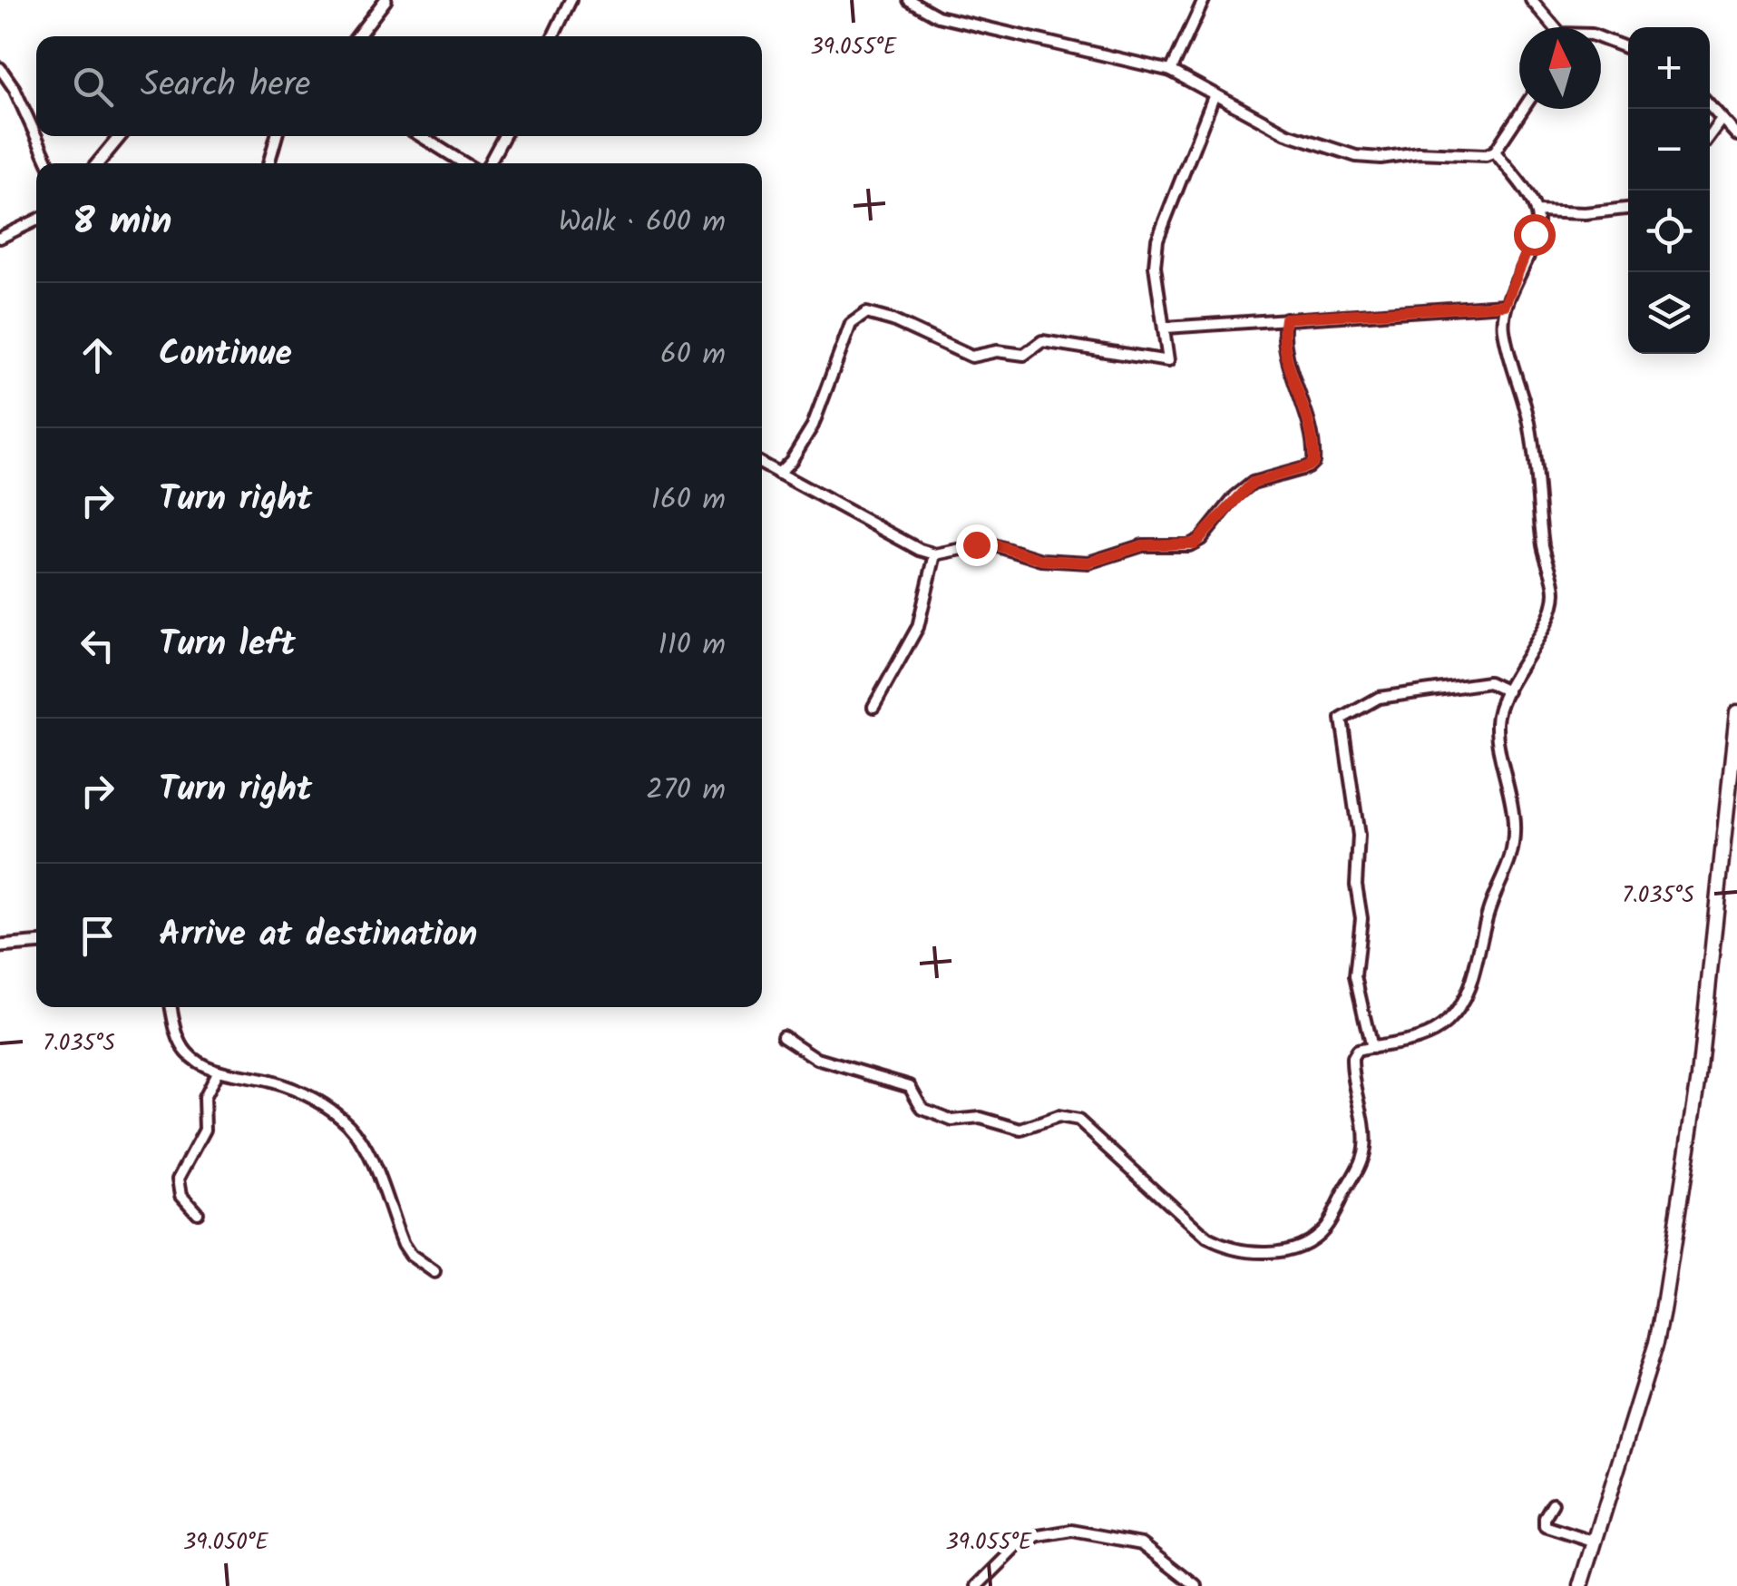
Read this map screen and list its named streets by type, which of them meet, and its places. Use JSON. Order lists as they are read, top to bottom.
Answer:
{
  "north": "top",
  "page": {
    "map_buttons": ["+", "−"],
    "search": "Search here",
    "heading": ["8 min", "Walk · 600 m"],
    "list": [
      ["Continue", "60 m"],
      ["Turn right", "160 m"],
      ["Turn left", "110 m"],
      ["Turn right", "270 m"],
      "Arrive at destination"
    ]
  },
  "coordinates": ["39.055°E", "7.035°S", "39.050°E"]
}
